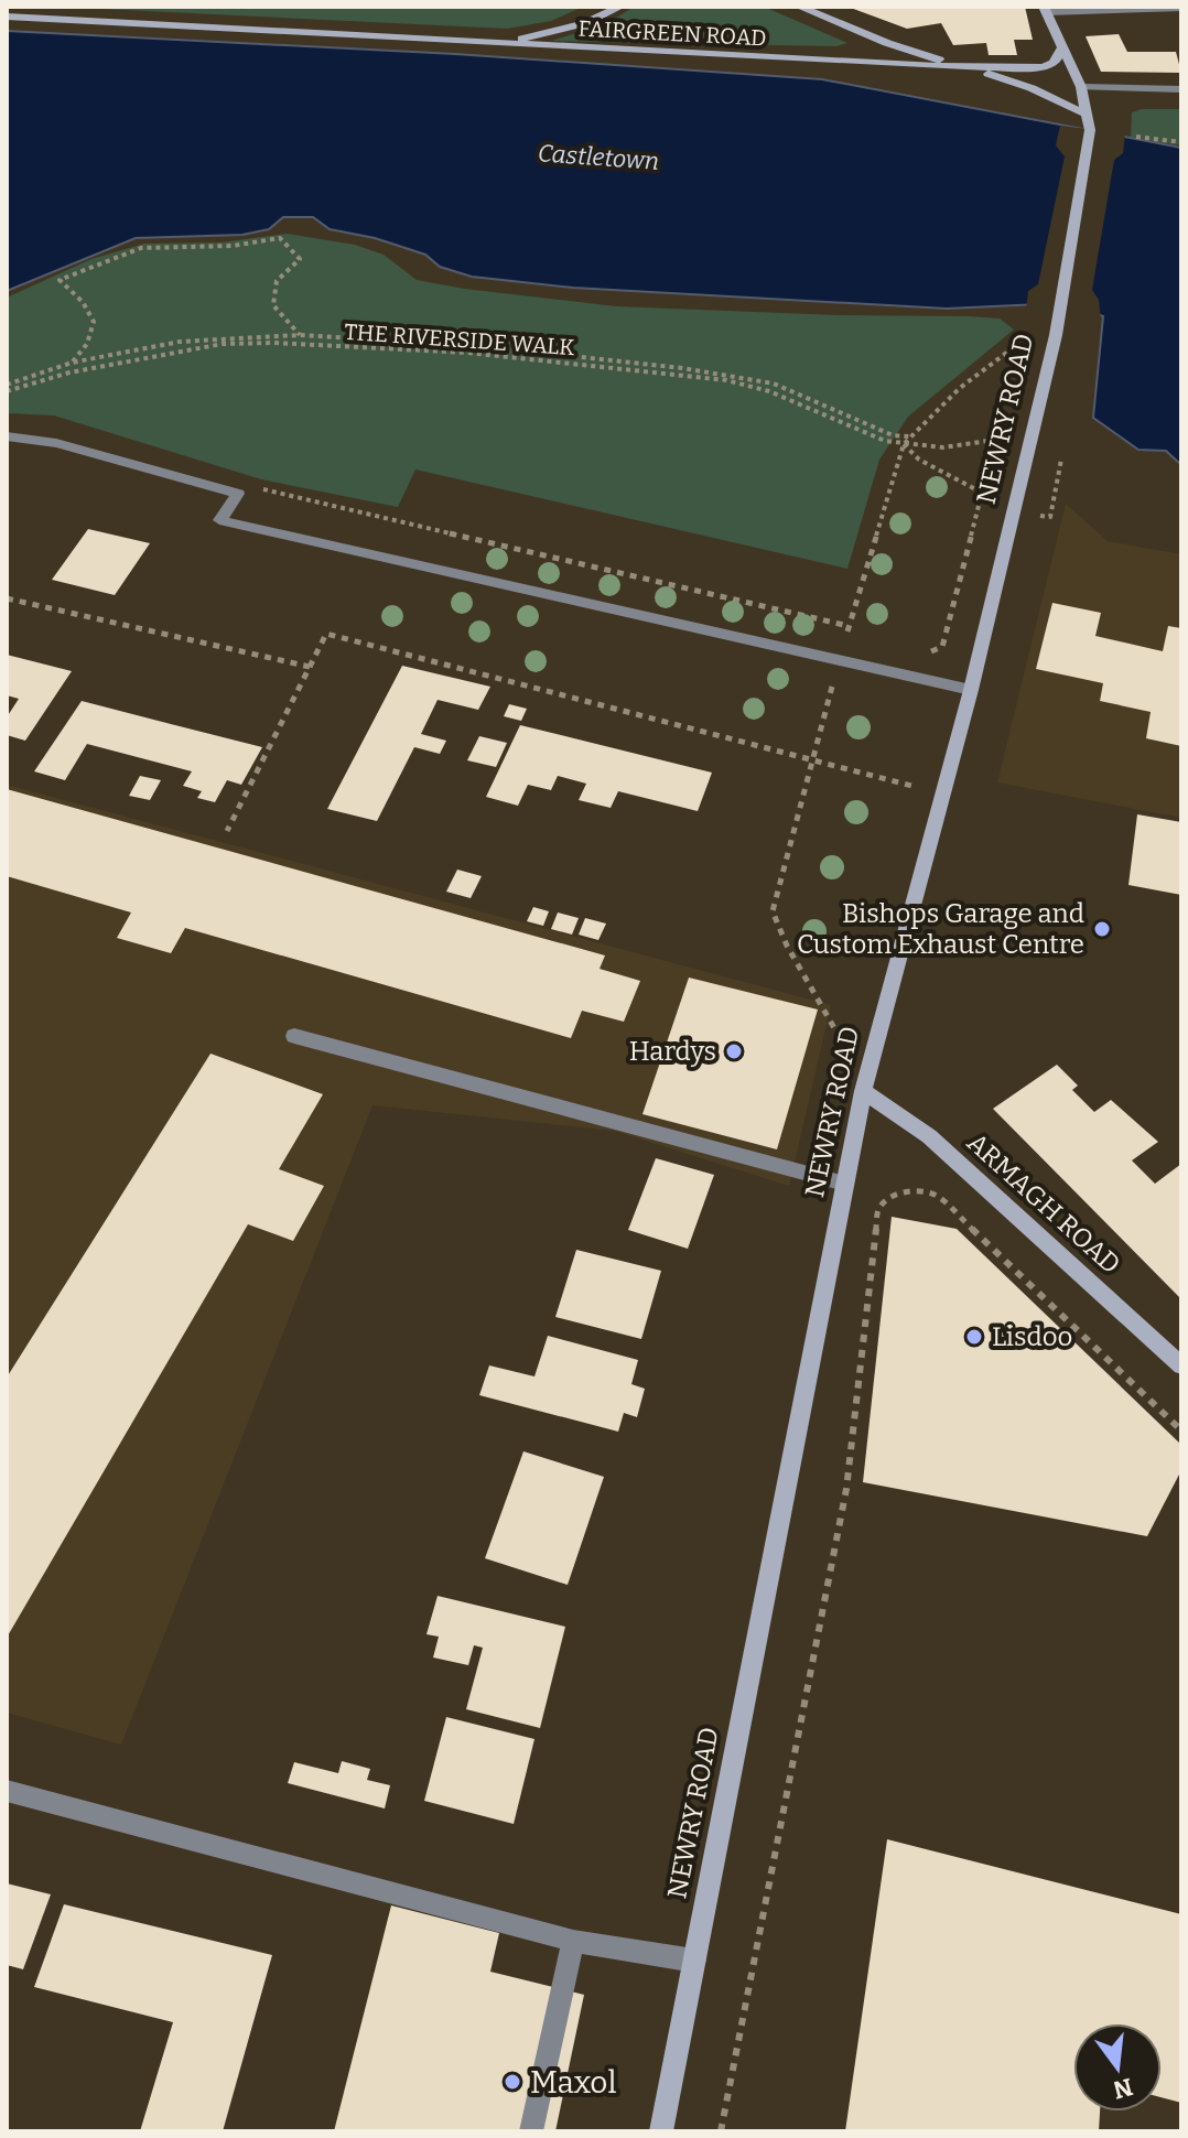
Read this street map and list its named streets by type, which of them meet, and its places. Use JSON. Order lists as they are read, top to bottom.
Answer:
{
  "streets": {
    "main road": ["FAIRGREEN ROAD", "NEWRY ROAD", "ARMAGH ROAD"],
    "path": ["THE RIVERSIDE WALK"]
  },
  "crossings": [
    ["NEWRY ROAD", "ARMAGH ROAD"]
  ],
  "water": ["Castletown"],
  "places": [
    "Bishops Garage and Custom Exhaust Centre",
    "Hardys",
    "Lisdoo",
    "Maxol"
  ],
  "north": "bottom"
}
